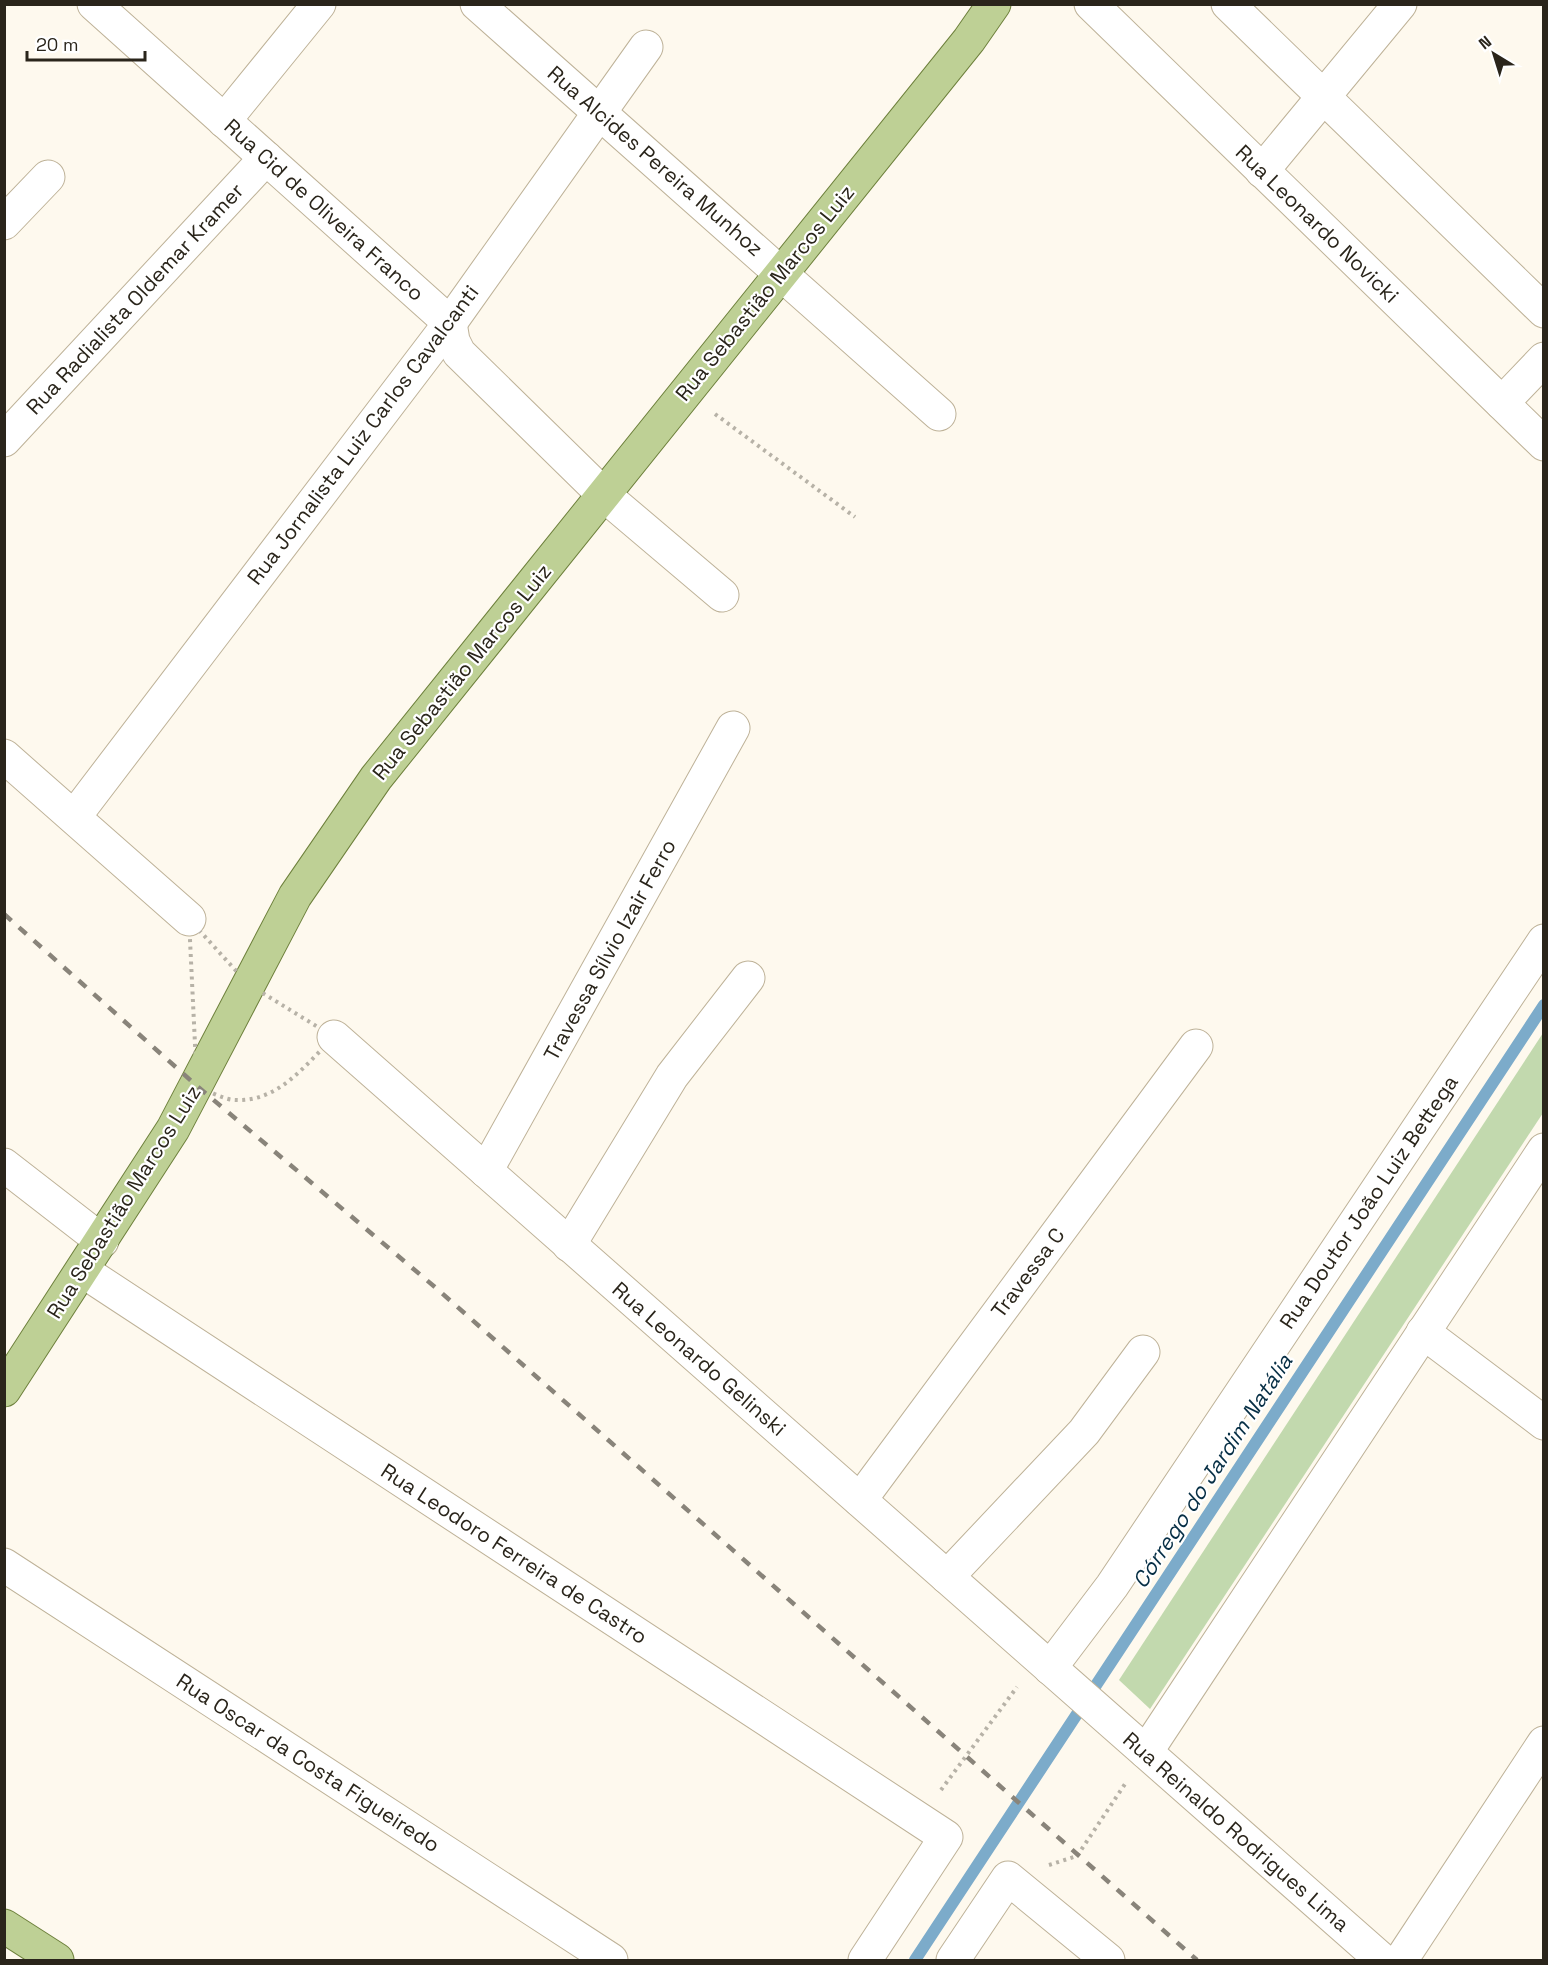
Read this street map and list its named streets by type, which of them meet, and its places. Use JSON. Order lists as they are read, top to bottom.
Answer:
{
  "streets": {
    "main road": ["Rua Sebastião Marcos Luiz"],
    "street": [
      "Rua Alcides Pereira Munhoz",
      "Rua Cid de Oliveira Franco",
      "Rua Leonardo Novicki",
      "Rua Radialista Oldemar Kramer",
      "Rua Jornalista Luiz Carlos Cavalcanti",
      "Travessa Sílvio Izair Ferro",
      "Rua Doutor João Luiz Bettega",
      "Travessa C",
      "Rua Leonardo Gelinski",
      "Rua Leodoro Ferreira de Castro",
      "Rua Oscar da Costa Figueiredo",
      "Rua Reinaldo Rodrigues Lima"
    ]
  },
  "crossings": [
    ["Rua Alcides Pereira Munhoz", "Rua Sebastião Marcos Luiz"],
    ["Rua Alcides Pereira Munhoz", "Rua Jornalista Luiz Carlos Cavalcanti"],
    ["Rua Cid de Oliveira Franco", "Rua Radialista Oldemar Kramer"],
    ["Rua Cid de Oliveira Franco", "Rua Jornalista Luiz Carlos Cavalcanti"],
    ["Rua Sebastião Marcos Luiz", "Rua Leodoro Ferreira de Castro"],
    ["Travessa Sílvio Izair Ferro", "Rua Leonardo Gelinski"],
    ["Rua Doutor João Luiz Bettega", "Rua Leonardo Gelinski"],
    ["Rua Doutor João Luiz Bettega", "Rua Reinaldo Rodrigues Lima"],
    ["Travessa C", "Rua Leonardo Gelinski"],
    ["Rua Leonardo Gelinski", "Rua Reinaldo Rodrigues Lima"]
  ],
  "water": ["Córrego do Jardim Natália"],
  "scale_bar": "20 m",
  "north": "top left"
}
